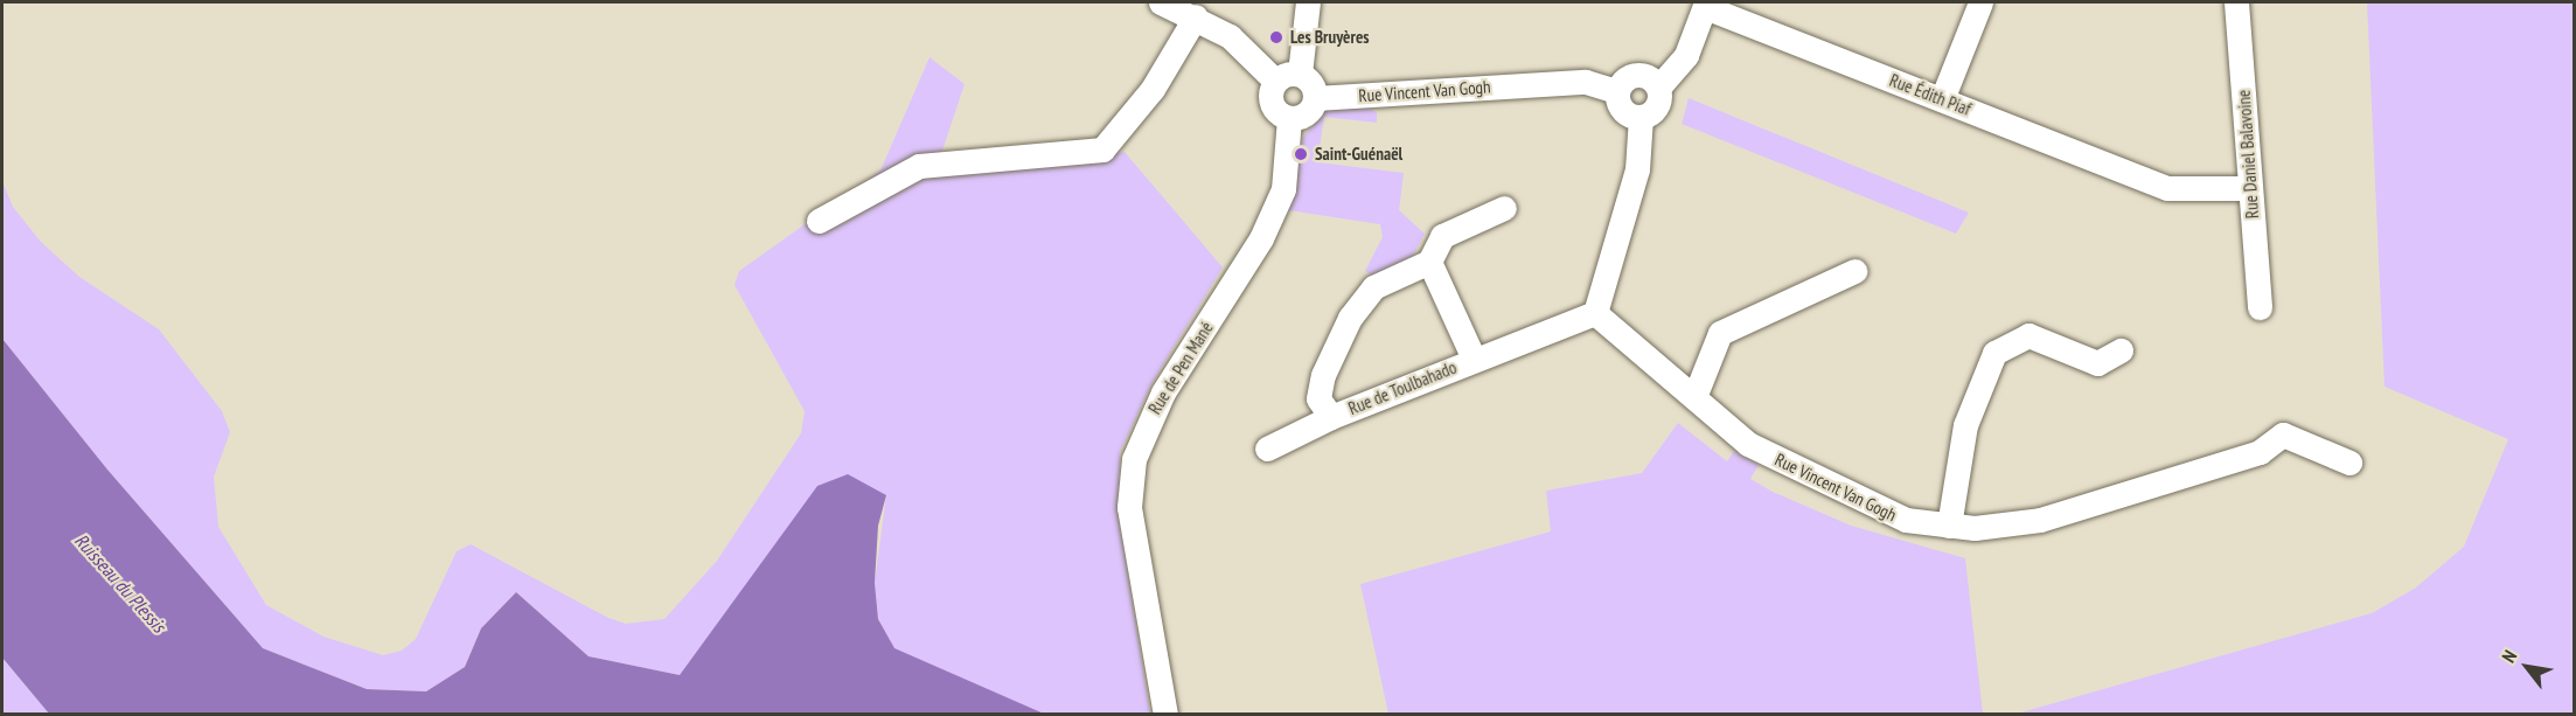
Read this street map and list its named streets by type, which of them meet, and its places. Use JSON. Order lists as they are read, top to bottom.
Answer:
{
  "streets": {
    "street": [
      "Rue Vincent Van Gogh",
      "Rue Édith Piaf",
      "Rue Daniel Balavoine",
      "Rue de Pen Mané",
      "Rue de Toulbahado"
    ]
  },
  "crossings": [
    ["Rue Vincent Van Gogh", "Rue Édith Piaf"],
    ["Rue Vincent Van Gogh", "Rue de Pen Mané"],
    ["Rue Vincent Van Gogh", "Rue de Toulbahado"],
    ["Rue Édith Piaf", "Rue Daniel Balavoine"]
  ],
  "water": ["Ruisseau du Plessis"],
  "places": ["Les Bruyères", "Saint-Guénaël"],
  "north": "top left"
}
